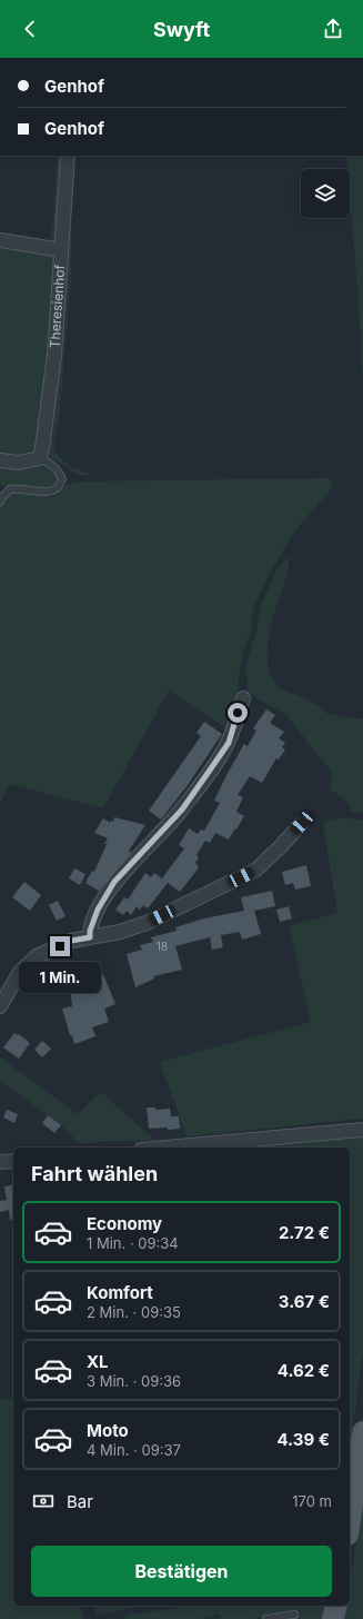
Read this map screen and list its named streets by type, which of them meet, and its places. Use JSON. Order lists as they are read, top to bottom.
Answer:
{
  "streets": {
    "street": ["Theresienhof"]
  },
  "house_numbers": ["18"],
  "page": {
    "header": "Swyft",
    "banner": ["Genhof", "Genhof"],
    "bubble": "1 Min.",
    "heading": "Fahrt wählen",
    "list": [
      {
        "name": "Economy",
        "note": "1 Min. · 09:34",
        "value": "2.72 €"
      },
      {
        "name": "Komfort",
        "note": "2 Min. · 09:35",
        "value": "3.67 €"
      },
      {
        "name": "XL",
        "note": "3 Min. · 09:36",
        "value": "4.62 €"
      },
      {
        "name": "Moto",
        "note": "4 Min. · 09:37",
        "value": "4.39 €"
      }
    ],
    "pay": ["Bar", "170 m"],
    "buttons": "Bestätigen"
  }
}
